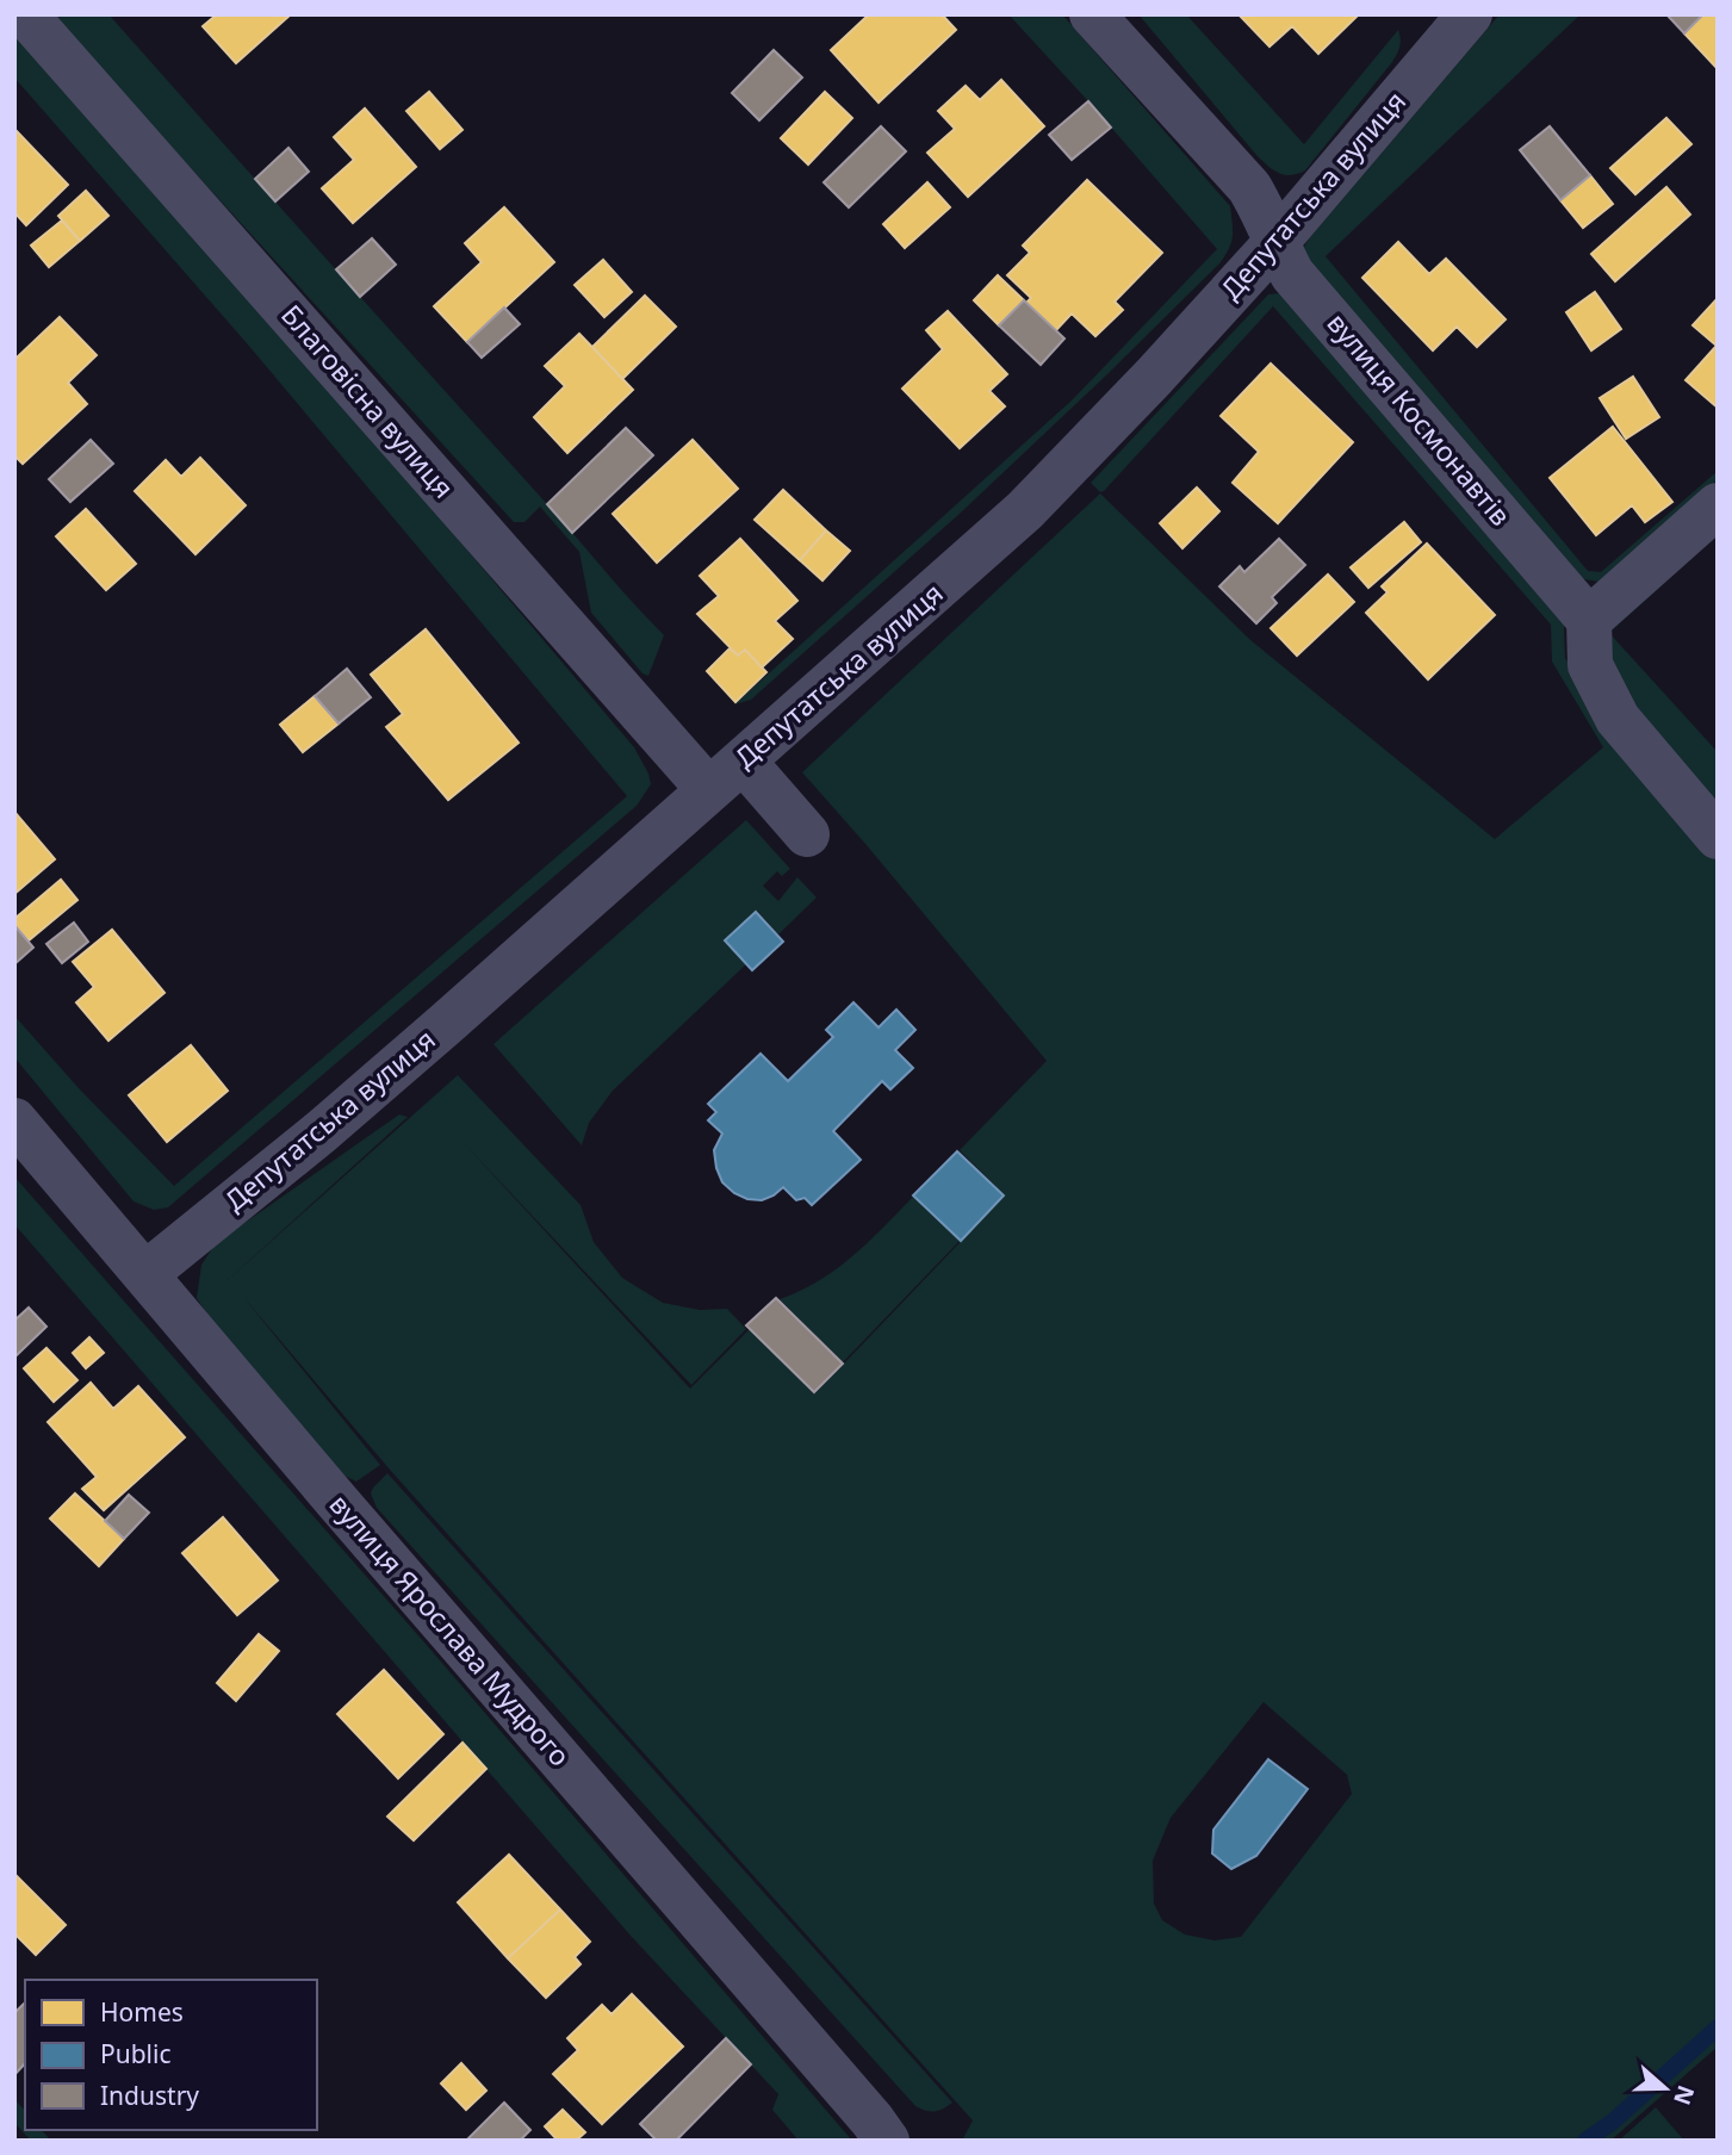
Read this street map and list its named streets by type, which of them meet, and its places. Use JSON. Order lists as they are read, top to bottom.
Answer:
{
  "streets": {
    "street": [
      "Депутатська вулиця",
      "Благовісна вулиця",
      "вулиця Космонавтів",
      "вулиця Ярослава Мудрого"
    ]
  },
  "crossings": [
    ["Депутатська вулиця", "Благовісна вулиця"],
    ["Депутатська вулиця", "вулиця Космонавтів"],
    ["Депутатська вулиця", "вулиця Ярослава Мудрого"]
  ],
  "legend": ["Homes", "Public", "Industry"],
  "north": "right"
}
